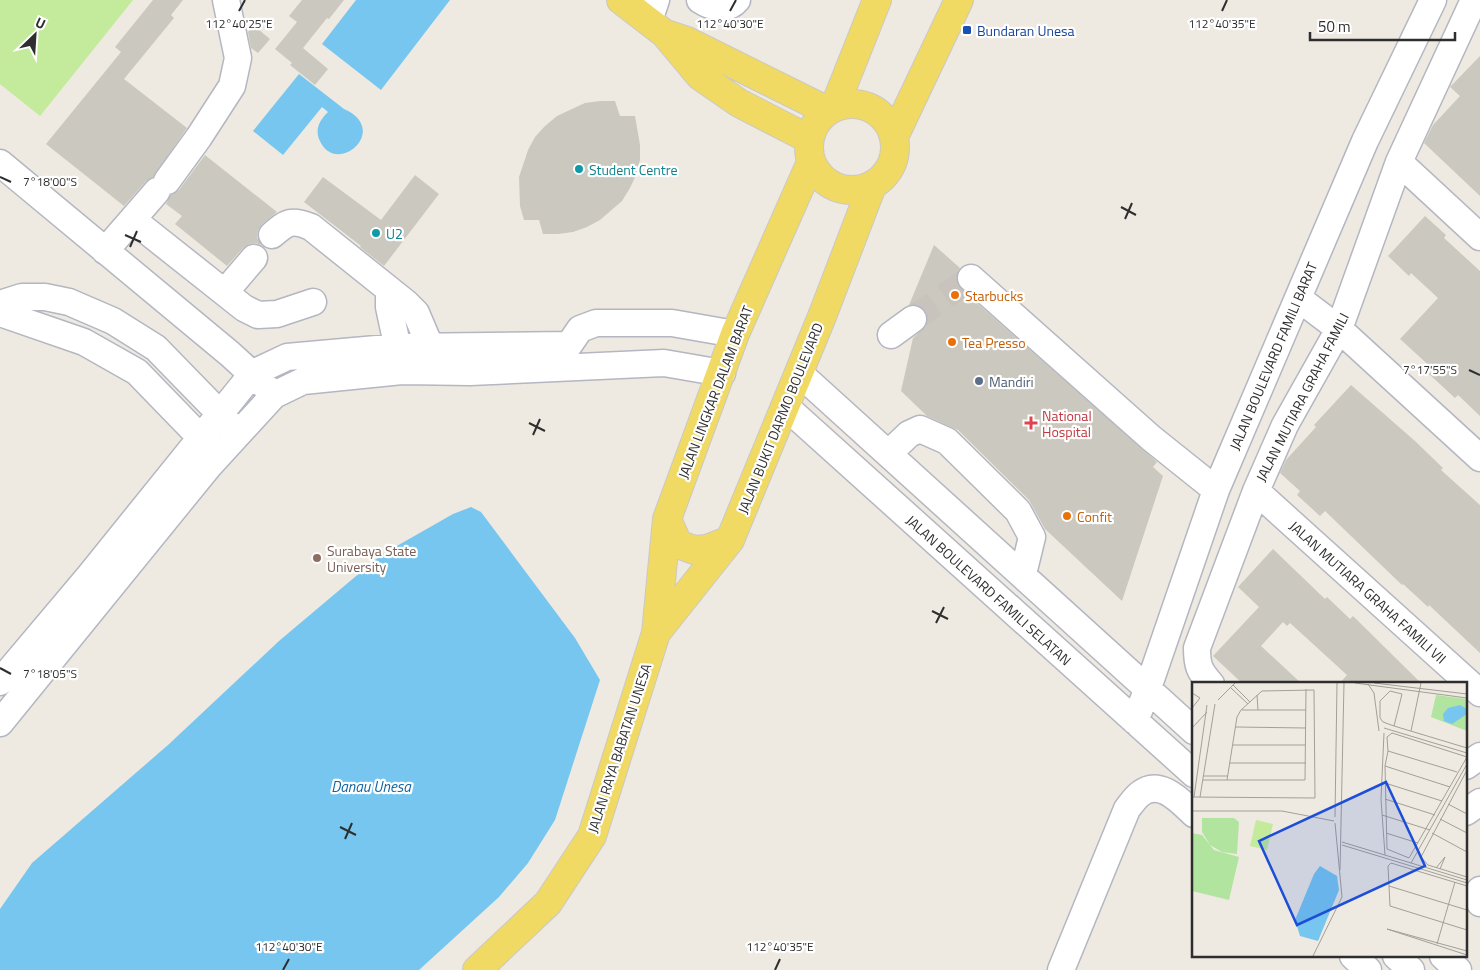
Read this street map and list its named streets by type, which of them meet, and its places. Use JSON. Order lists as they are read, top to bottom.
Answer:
{
  "streets": {
    "main road": ["JALAN LINGKAR DALAM BARAT", "JALAN BUKIT DARMO BOULEVARD", "JALAN RAYA BABATAN UNESA"],
    "street": [
      "JALAN BOULEVARD FAMILI BARAT",
      "JALAN MUTIARA GRAHA FAMILI",
      "JALAN BOULEVARD FAMILI SELATAN",
      "JALAN MUTIARA GRAHA FAMILI VII"
    ]
  },
  "crossings": [
    ["JALAN BOULEVARD FAMILI BARAT", "JALAN BOULEVARD FAMILI SELATAN"],
    ["JALAN LINGKAR DALAM BARAT", "JALAN BUKIT DARMO BOULEVARD"],
    ["JALAN LINGKAR DALAM BARAT", "JALAN RAYA BABATAN UNESA"],
    ["JALAN MUTIARA GRAHA FAMILI", "JALAN MUTIARA GRAHA FAMILI VII"],
    ["JALAN BUKIT DARMO BOULEVARD", "JALAN BOULEVARD FAMILI SELATAN"],
    ["JALAN BUKIT DARMO BOULEVARD", "JALAN RAYA BABATAN UNESA"]
  ],
  "water": ["Danau Unesa"],
  "places": {
    "transit": ["Bundaran Unesa"],
    "other": [
      "Student Centre",
      "U2",
      "Starbucks",
      "Tea Presso",
      "Mandiri",
      "Confit",
      "Surabaya State University"
    ],
    "health": ["National Hospital"]
  },
  "scale_bar": "50 m",
  "north": "top right",
  "coordinates": [
    "112°40'25\"E",
    "112°40'30\"E",
    "112°40'35\"E",
    "7°18'00\"S",
    "7°17'55\"S",
    "7°18'05\"S"
  ]
}
